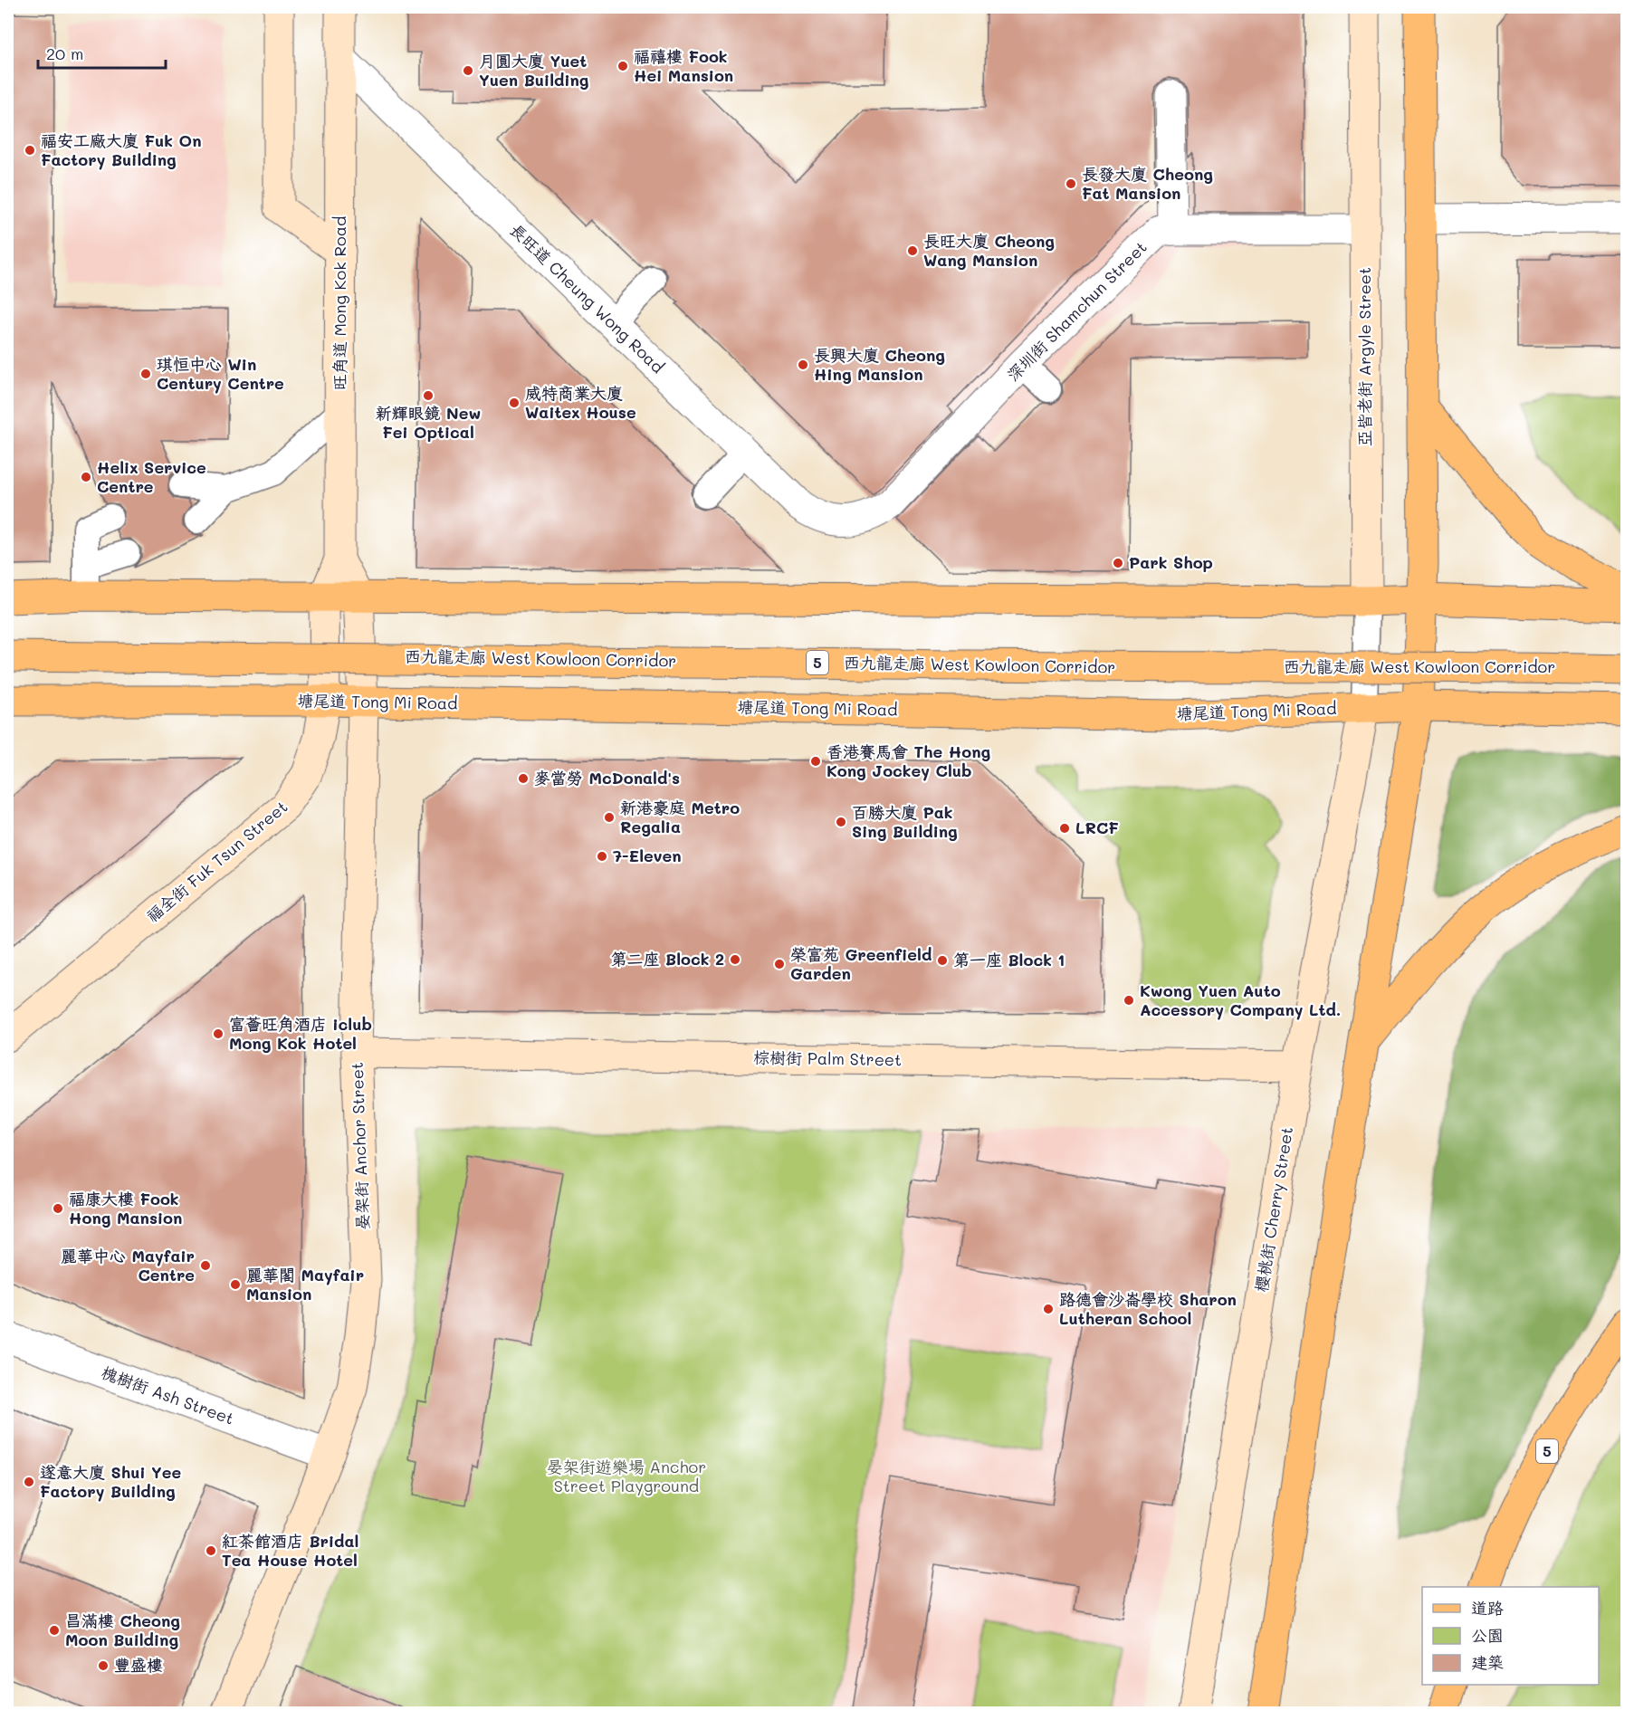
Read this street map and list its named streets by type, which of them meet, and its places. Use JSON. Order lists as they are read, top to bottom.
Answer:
{
  "streets": {
    "main road": ["西九龍走廊 West Kowloon Corridor", "5", "塘尾道 Tong Mi Road"],
    "street": [
      "長旺道 Cheung Wong Road",
      "旺角道 Mong Kok Road",
      "深圳街 Shamchun Street",
      "亞皆老街 Argyle Street",
      "福全街 Fuk Tsun Street",
      "棕樹街 Palm Street",
      "晏架街 Anchor Street",
      "櫻桃街 Cherry Street",
      "槐樹街 Ash Street"
    ]
  },
  "crossings": [
    ["長旺道 Cheung Wong Road", "旺角道 Mong Kok Road"],
    ["長旺道 Cheung Wong Road", "深圳街 Shamchun Street"],
    ["旺角道 Mong Kok Road", "福全街 Fuk Tsun Street"],
    ["旺角道 Mong Kok Road", "晏架街 Anchor Street"],
    ["深圳街 Shamchun Street", "亞皆老街 Argyle Street"],
    ["亞皆老街 Argyle Street", "塘尾道 Tong Mi Road"],
    ["亞皆老街 Argyle Street", "櫻桃街 Cherry Street"],
    ["塘尾道 Tong Mi Road", "福全街 Fuk Tsun Street"],
    ["塘尾道 Tong Mi Road", "晏架街 Anchor Street"],
    ["塘尾道 Tong Mi Road", "櫻桃街 Cherry Street"],
    ["棕樹街 Palm Street", "晏架街 Anchor Street"],
    ["棕樹街 Palm Street", "櫻桃街 Cherry Street"],
    ["晏架街 Anchor Street", "槐樹街 Ash Street"]
  ],
  "parks": ["晏架街遊樂場 Anchor Street Playground"],
  "places": [
    "福禧樓 Fook Hei Mansion",
    "月圓大廈 Yuet Yuen Building",
    "福安工廠大廈 Fuk On Factory Building",
    "長發大廈 Cheong Fat Mansion",
    "長旺大廈 Cheong Wang Mansion",
    "長興大廈 Cheong Hing Mansion",
    "琪恒中心 Win Century Centre",
    "新輝眼鏡 New Fei Optical",
    "威特商業大廈 Waitex House",
    "Helix Service Centre",
    "Park Shop",
    "香港賽馬會 The Hong Kong Jockey Club",
    "麥當勞 McDonald's",
    "新港豪庭 Metro Regalia",
    "百勝大廈 Pak Sing Building",
    "LRCF",
    "7-Eleven",
    "第二座 Block 2",
    "第一座 Block 1",
    "榮富苑 Greenfield Garden",
    "Kwong Yuen Auto Accessory Company Ltd.",
    "富薈旺角酒店 iclub Mong Kok Hotel",
    "福康大樓 Fook Hong Mansion",
    "麗華中心 Mayfair Centre",
    "麗華閣 Mayfair Mansion",
    "路德會沙崙學校 Sharon Lutheran School",
    "遂意大廈 Shui Yee Factory Building",
    "紅茶館酒店 Bridal Tea House Hotel",
    "昌滿樓 Cheong Moon Building",
    "豐盛樓"
  ],
  "legend": ["道路", "公園", "建築"],
  "scale_bar": "20 m"
}
